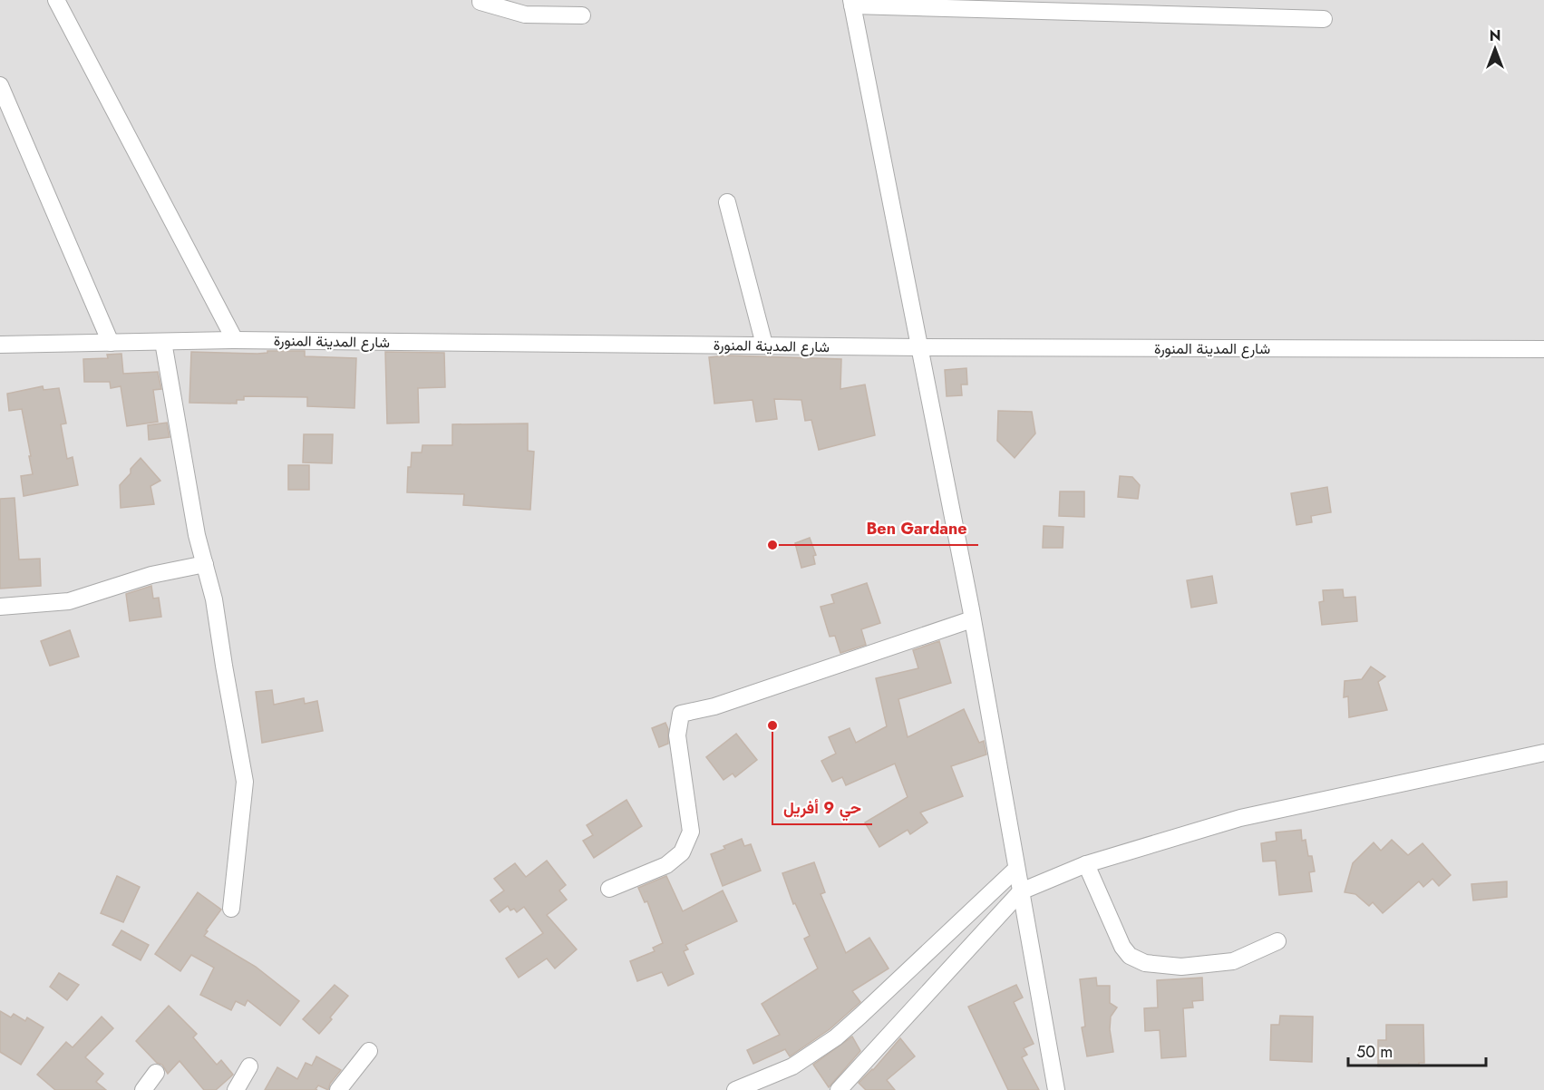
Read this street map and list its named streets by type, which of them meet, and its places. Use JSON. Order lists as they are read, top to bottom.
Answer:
{
  "streets": {
    "street": ["شارع المدينة المنورة"]
  },
  "places": ["Ben Gardane", "حي 9 أفريل"],
  "scale_bar": "50 m",
  "north": "top"
}
